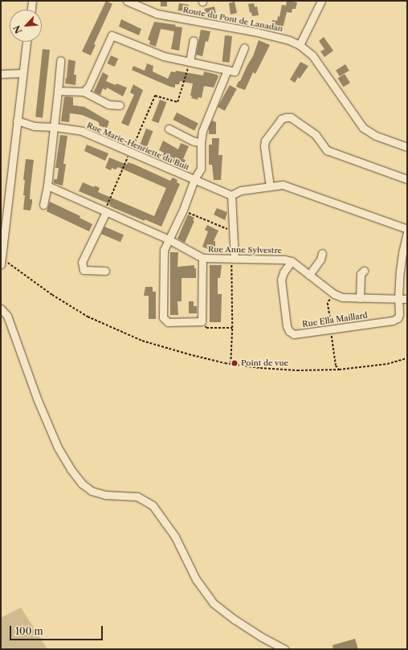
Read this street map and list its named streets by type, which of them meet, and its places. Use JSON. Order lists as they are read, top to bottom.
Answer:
{
  "streets": {
    "street": [
      "Route du Pont de Lanadan",
      "Rue Marie-Henriette du Buit",
      "Rue Anne Sylvestre",
      "Rue Ella Maillard"
    ]
  },
  "crossings": [
    ["Rue Anne Sylvestre", "Rue Ella Maillard"]
  ],
  "places": ["Point de vue"],
  "scale_bar": "100 m",
  "north": "bottom left"
}
